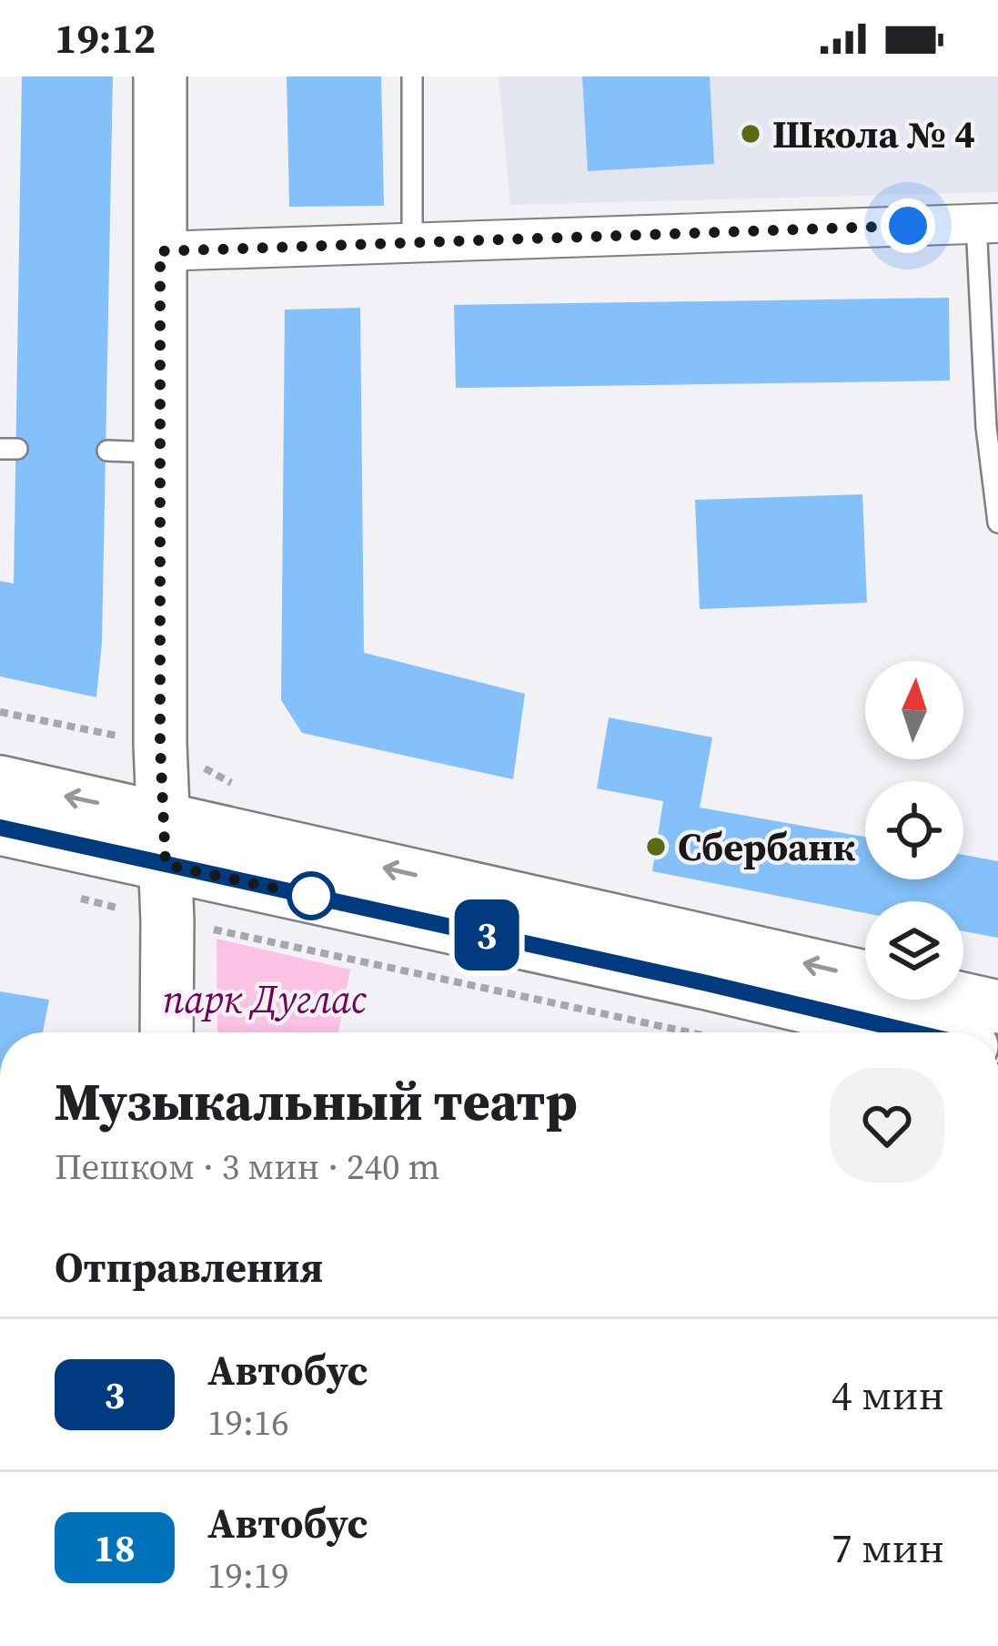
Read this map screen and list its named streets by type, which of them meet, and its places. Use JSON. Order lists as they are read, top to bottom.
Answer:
{
  "parks": ["парк Дуглас"],
  "places": ["Школа № 4", "Сбербанк"],
  "lines": ["bus line 3"],
  "north": "top",
  "page": {
    "status": "19:12",
    "on_map": "3",
    "heading": [
      ["Музыкальный театр", "Пешком · 3 мин · 240 m"],
      "Отправления"
    ],
    "list": [
      {
        "mark": "3",
        "name": "Автобус",
        "note": "19:16",
        "value": "4 мин"
      },
      {
        "mark": "18",
        "name": "Автобус",
        "note": "19:19",
        "value": "7 мин"
      }
    ]
  }
}
